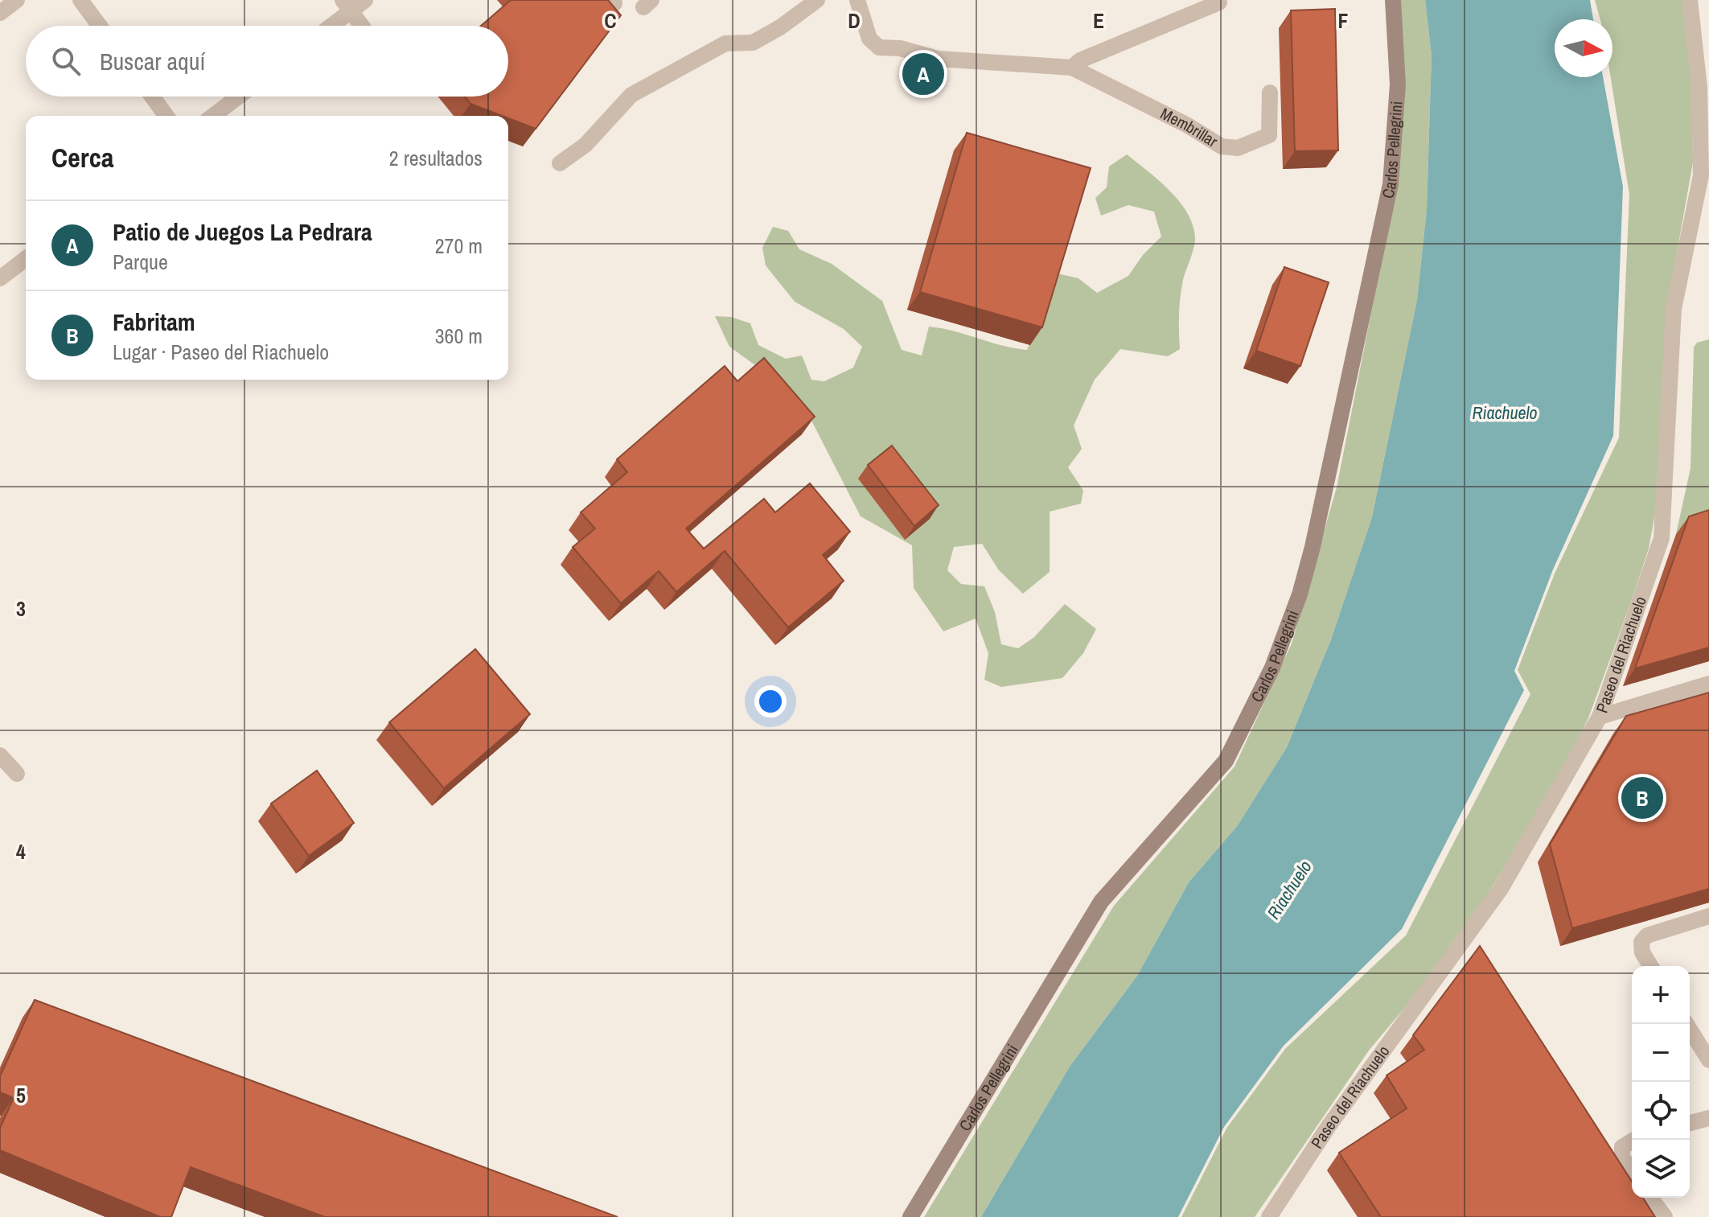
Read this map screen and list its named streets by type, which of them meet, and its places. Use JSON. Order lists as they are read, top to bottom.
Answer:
{
  "streets": {
    "street": ["Membrillar", "Carlos Pellegrini", "Paseo del Riachuelo"]
  },
  "water": ["Riachuelo"],
  "north": "right",
  "page": {
    "search": "Buscar aquí",
    "pins": ["A", "B"],
    "heading": ["Cerca", "2 resultados"],
    "list": [
      {
        "mark": "A",
        "name": "Patio de Juegos La Pedrara",
        "note": "Parque",
        "value": "270 m"
      },
      {
        "mark": "B",
        "name": "Fabritam",
        "note": "Lugar · Paseo del Riachuelo",
        "value": "360 m"
      }
    ],
    "map_buttons": ["+", "−"]
  },
  "grid": {
    "columns": [
      "C",
      "D",
      "E",
      "F"
    ],
    "rows": ["3", "4", "5"]
  }
}
